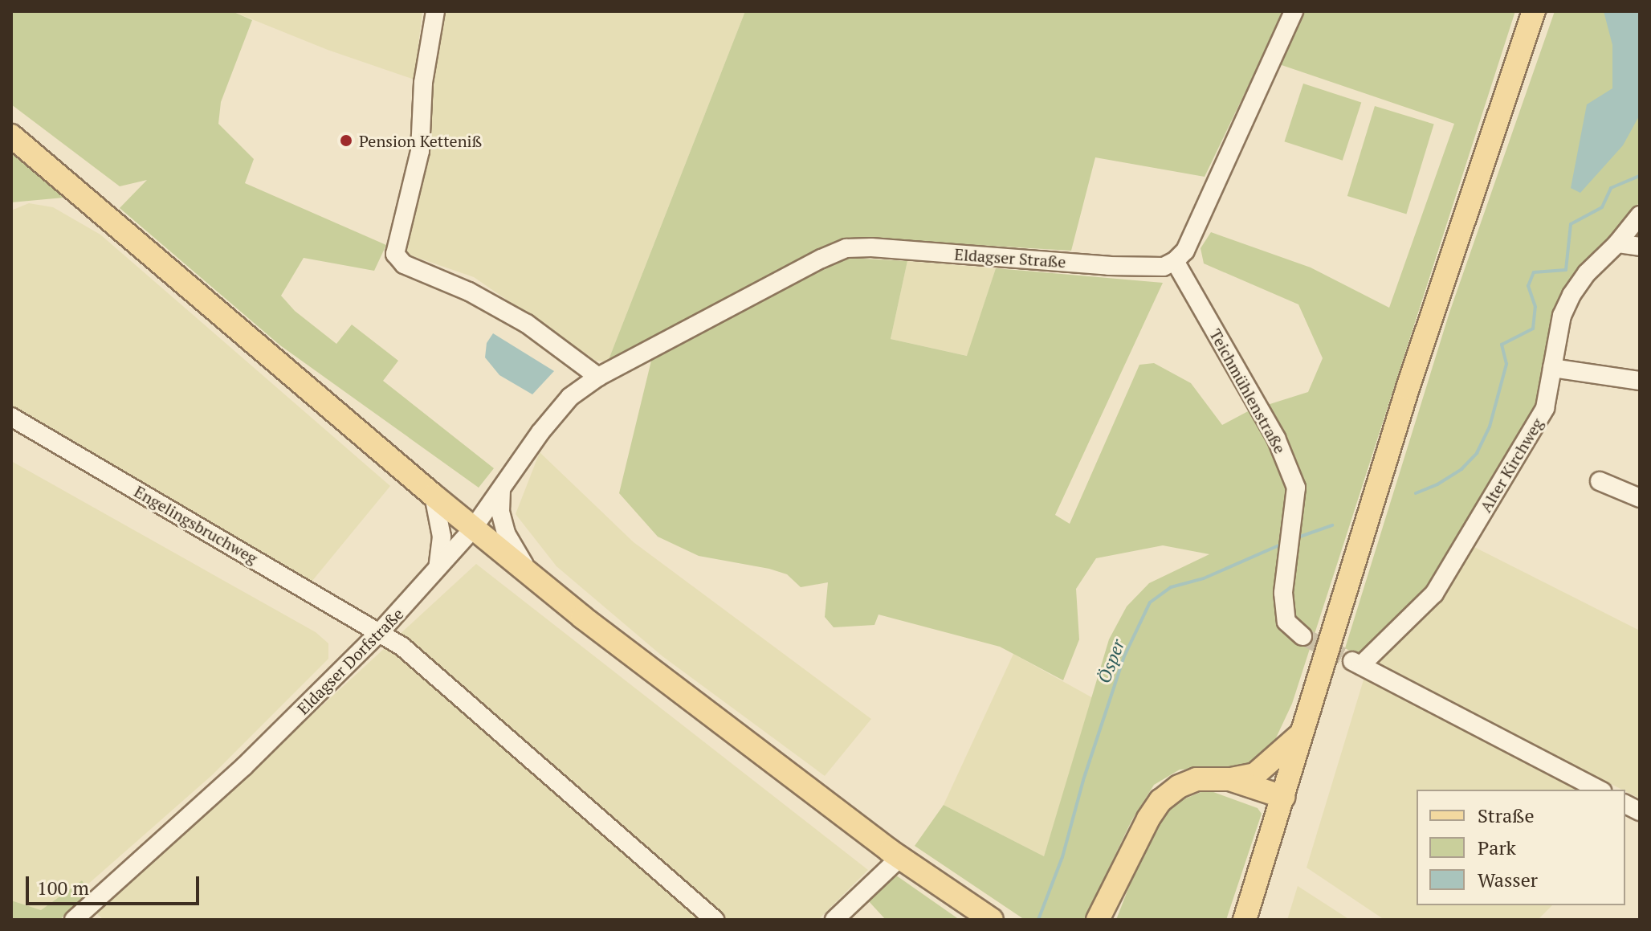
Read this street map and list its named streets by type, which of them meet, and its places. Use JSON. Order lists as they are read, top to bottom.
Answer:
{
  "streets": {
    "street": [
      "Eldagser Straße",
      "Teichmühlenstraße",
      "Alter Kirchweg",
      "Engelingsbruchweg",
      "Eldagser Dorfstraße"
    ]
  },
  "crossings": [
    ["Eldagser Straße", "Teichmühlenstraße"],
    ["Eldagser Straße", "Eldagser Dorfstraße"],
    ["Engelingsbruchweg", "Eldagser Dorfstraße"]
  ],
  "water": ["Ösper"],
  "places": ["Pension Ketteniß"],
  "legend": ["Straße", "Park", "Wasser"],
  "scale_bar": "100 m"
}
